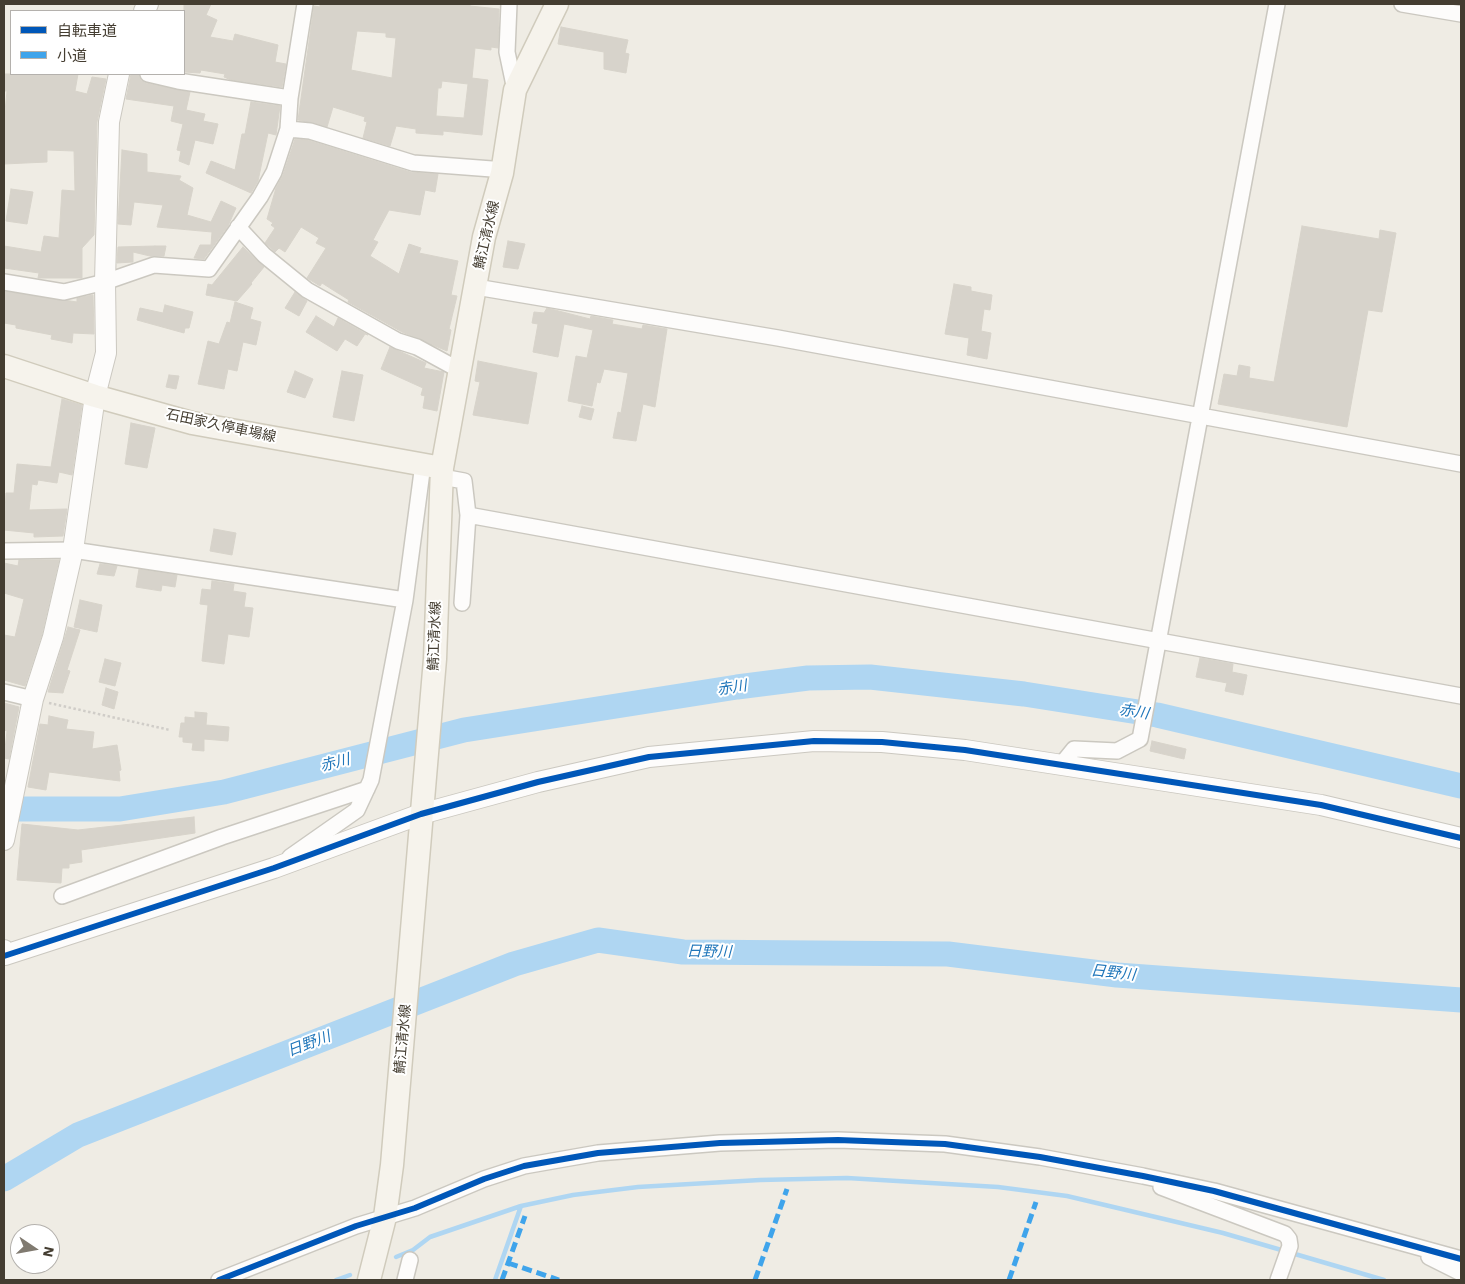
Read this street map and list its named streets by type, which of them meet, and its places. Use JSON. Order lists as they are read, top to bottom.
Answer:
{
  "streets": {
    "main road": ["鯖江清水線", "石田家久停車場線"]
  },
  "crossings": [
    ["鯖江清水線", "石田家久停車場線"]
  ],
  "water": ["赤川", "日野川"],
  "legend": ["自転車道", "小道"],
  "north": "right"
}
